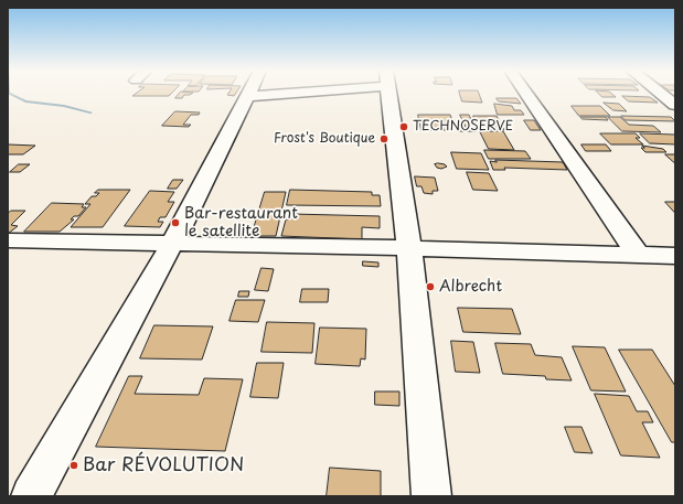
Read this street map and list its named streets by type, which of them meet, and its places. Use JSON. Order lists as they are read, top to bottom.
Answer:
{
  "places": [
    "TECHNOSERVE",
    "Frost's Boutique",
    "Bar-restaurant le satellite",
    "Albrecht",
    "Bar RÉVOLUTION"
  ]
}
